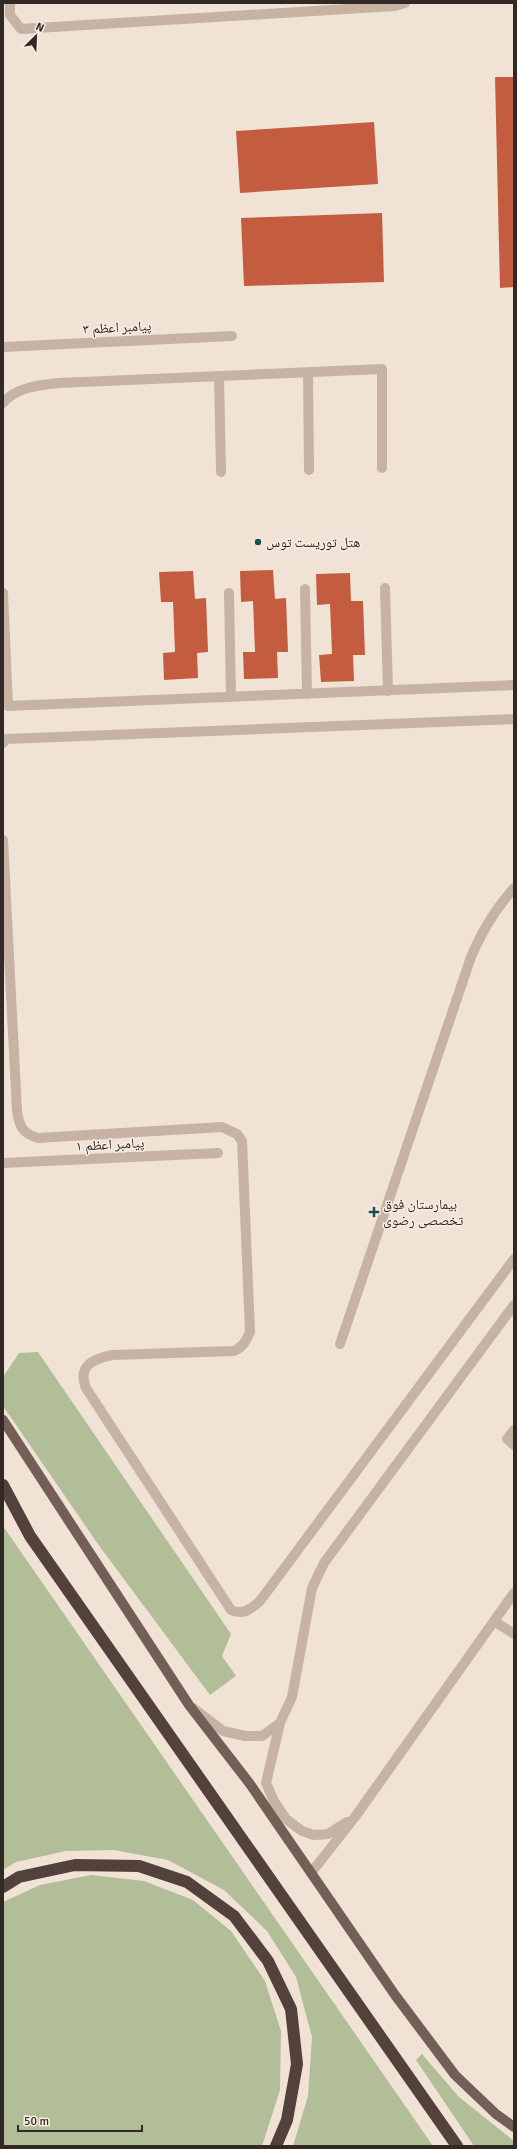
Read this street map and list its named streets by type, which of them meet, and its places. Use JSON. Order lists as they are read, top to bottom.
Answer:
{
  "streets": {
    "street": ["پیامبر اعظم ۳", "پیامبر اعظم ۱"]
  },
  "places": {
    "other": ["هتل توریست توس"],
    "health": ["بیمارستان فوق تخصصی رضوی"]
  },
  "scale_bar": "50 m",
  "north": "top right"
}
